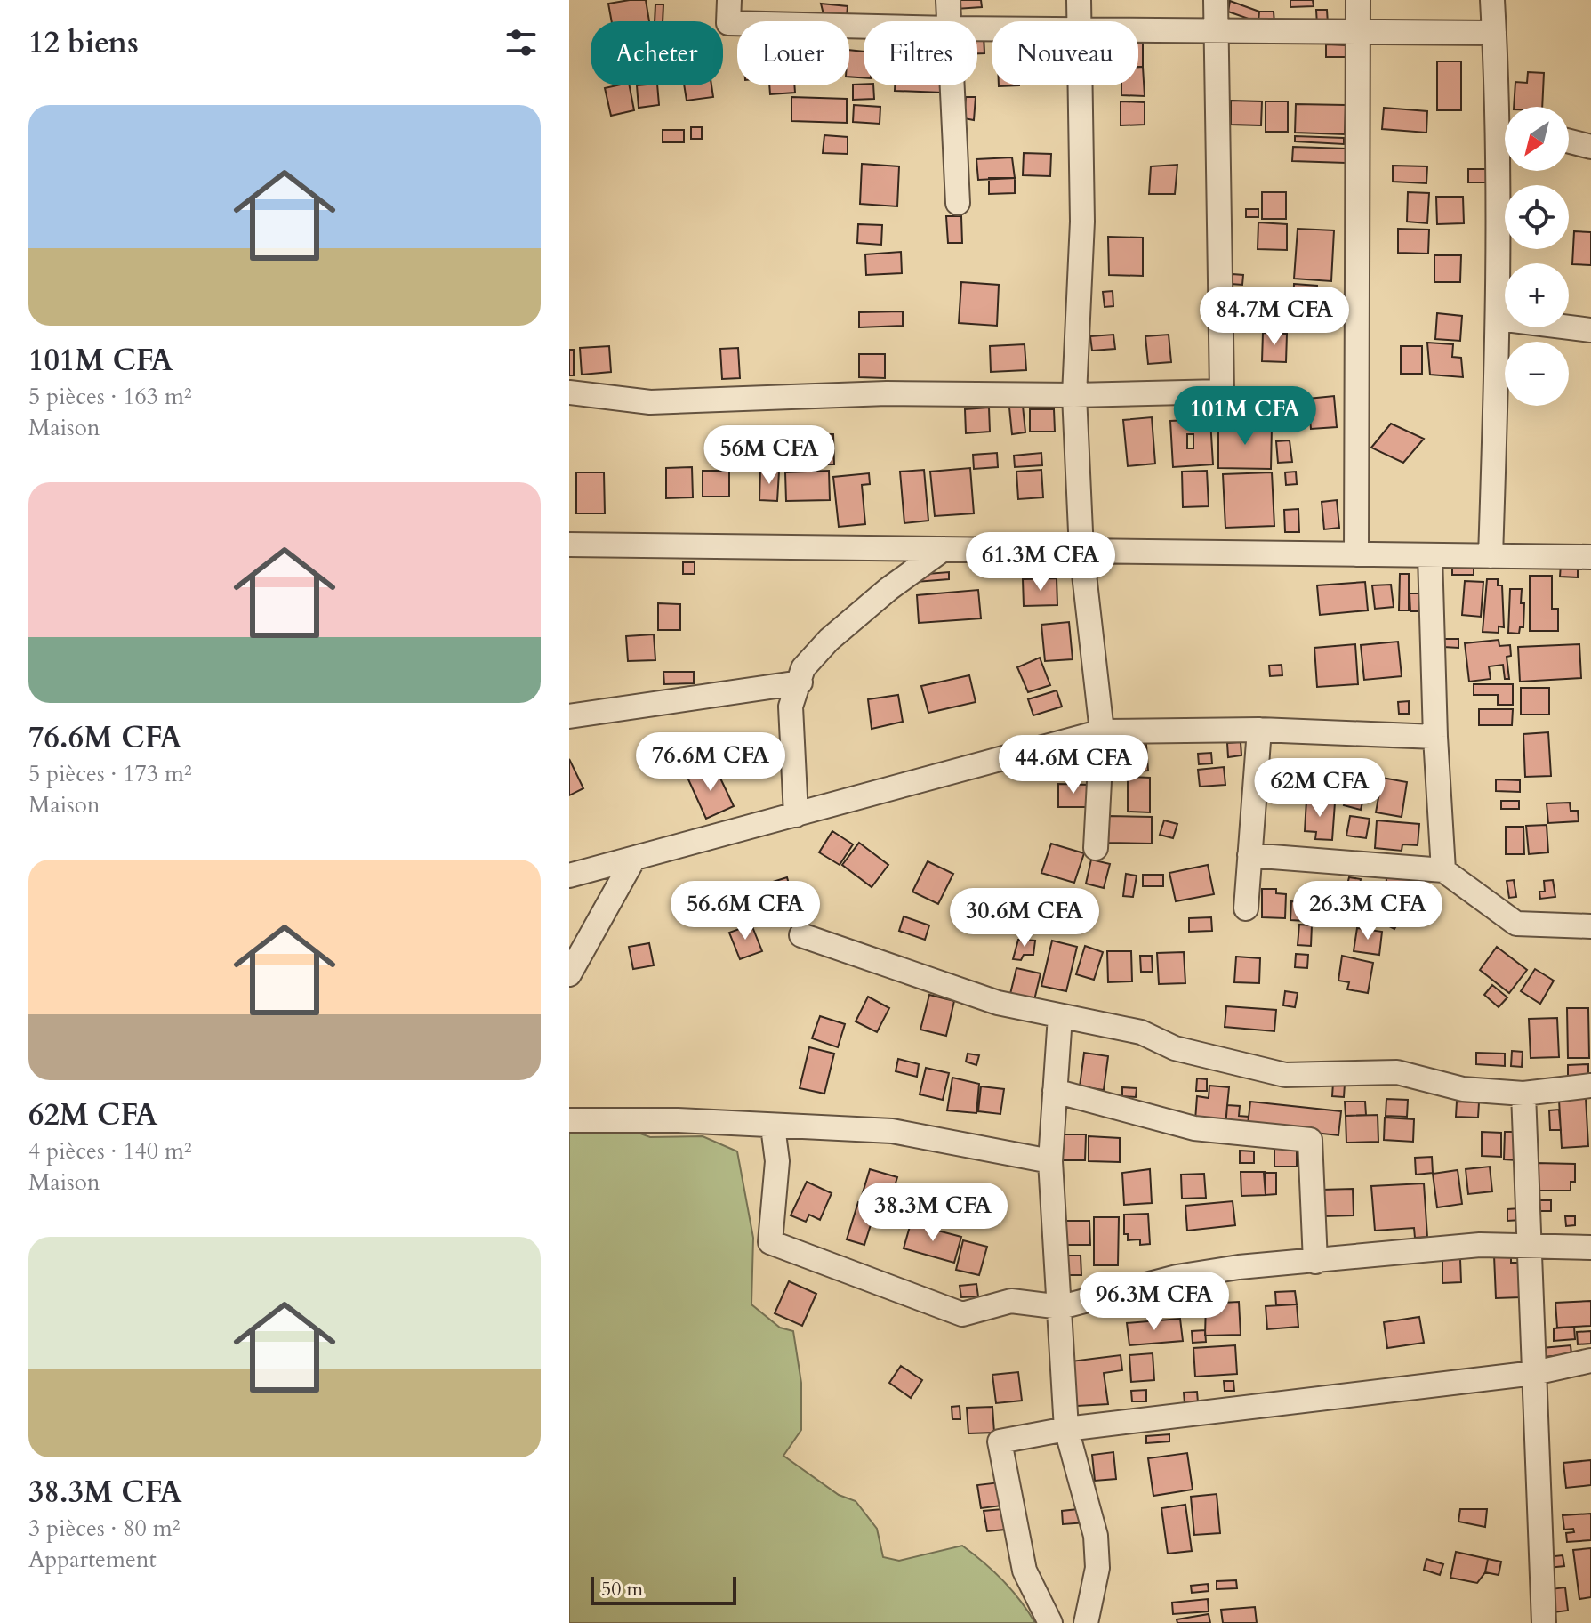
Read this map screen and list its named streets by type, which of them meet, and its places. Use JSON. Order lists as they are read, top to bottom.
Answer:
{
  "scale_bar": "50 m",
  "north": "bottom left",
  "page": {
    "heading": "12 biens",
    "chip": [
      "Acheter",
      "Louer",
      "Filtres",
      "Nouveau"
    ],
    "list": [
      {
        "name": "101M CFA",
        "note": "5 pièces · 163 m² · Maison"
      },
      {
        "name": "76.6M CFA",
        "note": "5 pièces · 173 m² · Maison"
      },
      {
        "name": "62M CFA",
        "note": "4 pièces · 140 m² · Maison"
      },
      {
        "name": "38.3M CFA",
        "note": "3 pièces · 80 m² · Appartement"
      }
    ],
    "map_buttons": ["+", "−"],
    "price": [
      "84.7M CFA",
      "101M CFA",
      "56M CFA",
      "61.3M CFA",
      "76.6M CFA",
      "44.6M CFA",
      "62M CFA",
      "56.6M CFA",
      "26.3M CFA",
      "30.6M CFA",
      "38.3M CFA",
      "96.3M CFA"
    ],
    "scale": "50 m"
  }
}
